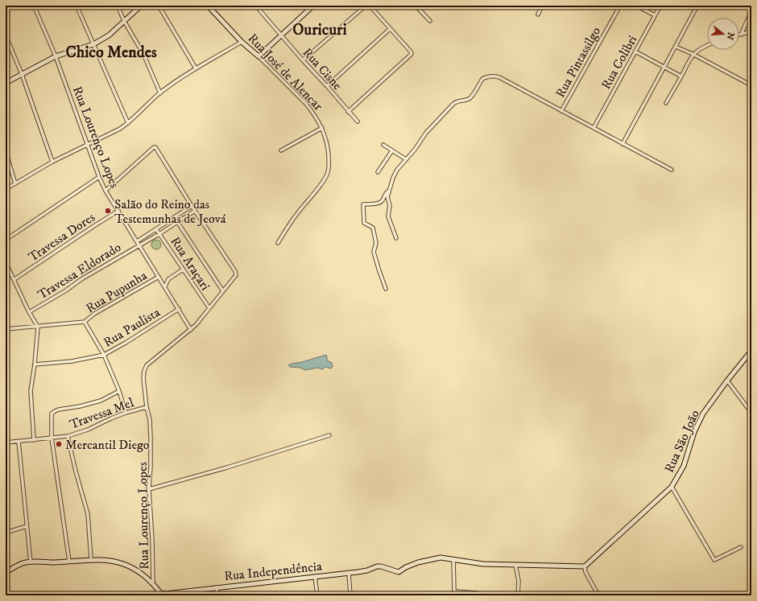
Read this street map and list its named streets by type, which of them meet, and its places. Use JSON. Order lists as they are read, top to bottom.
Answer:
{
  "streets": {
    "street": [
      "Rua Pintassilgo",
      "Rua Colibri",
      "Rua Cisne",
      "Rua José de Alencar",
      "Rua Lourenço Lopes",
      "Travessa Dores",
      "Rua Araçari",
      "Travessa Eldorado",
      "Rua Pupunha",
      "Rua Paulista",
      "Travessa Mel",
      "Rua São João",
      "Rua Independência"
    ]
  },
  "crossings": [
    ["Rua Lourenço Lopes", "Travessa Dores"],
    ["Rua Lourenço Lopes", "Travessa Eldorado"],
    ["Rua Lourenço Lopes", "Rua Pupunha"],
    ["Rua Lourenço Lopes", "Rua Paulista"],
    ["Rua Lourenço Lopes", "Travessa Mel"],
    ["Rua Lourenço Lopes", "Rua Independência"],
    ["Rua Araçari", "Travessa Eldorado"]
  ],
  "districts": ["Ouricuri", "Chico Mendes"],
  "places": ["Salão do Reino das Testemunhas de Jeová", "Mercantil Diego"],
  "north": "right"
}
